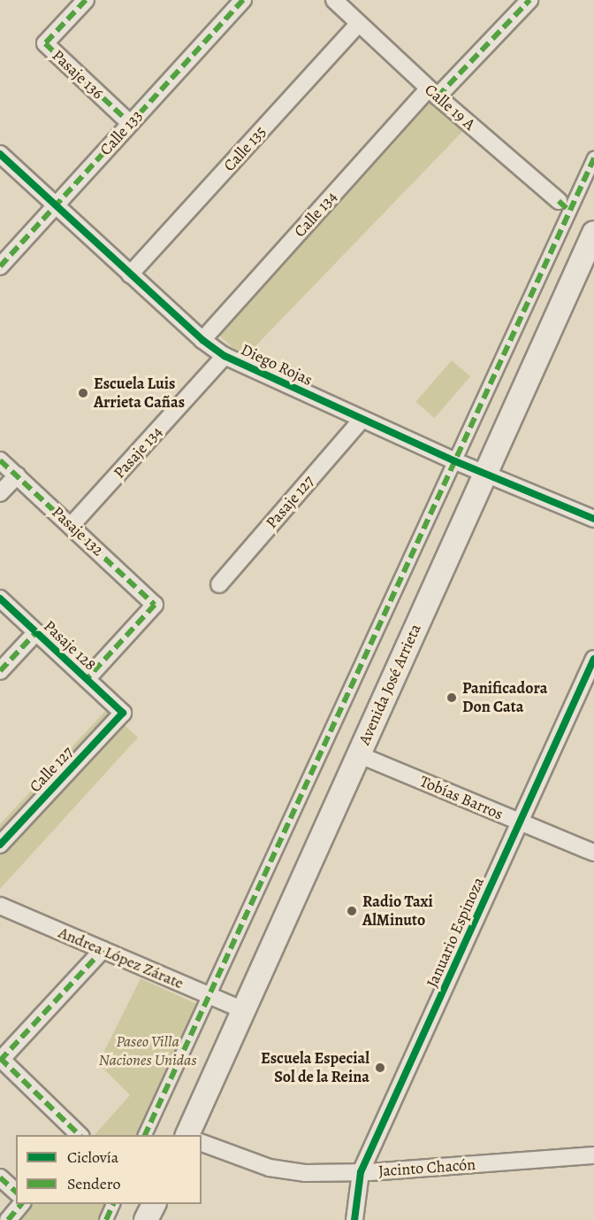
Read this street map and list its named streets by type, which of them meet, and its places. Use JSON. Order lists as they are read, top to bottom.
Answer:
{
  "streets": {
    "main road": ["Avenida José Arrieta"],
    "street": [
      "Pasaje 136",
      "Calle 19 A",
      "Calle 133",
      "Calle 135",
      "Calle 134",
      "Diego Rojas",
      "Pasaje 134",
      "Pasaje 127",
      "Pasaje 132",
      "Pasaje 128",
      "Calle 127",
      "Tobías Barros",
      "Januario Espinoza",
      "Andrea López Zárate",
      "Jacinto Chacón"
    ]
  },
  "crossings": [
    ["Pasaje 136", "Calle 133"],
    ["Calle 19 A", "Calle 135"],
    ["Calle 19 A", "Calle 134"],
    ["Calle 133", "Diego Rojas"],
    ["Calle 135", "Diego Rojas"],
    ["Calle 134", "Diego Rojas"],
    ["Diego Rojas", "Pasaje 134"],
    ["Diego Rojas", "Pasaje 127"],
    ["Diego Rojas", "Avenida José Arrieta"],
    ["Pasaje 134", "Pasaje 132"],
    ["Pasaje 132", "Pasaje 128"],
    ["Pasaje 128", "Calle 127"],
    ["Avenida José Arrieta", "Tobías Barros"],
    ["Avenida José Arrieta", "Andrea López Zárate"],
    ["Tobías Barros", "Januario Espinoza"],
    ["Januario Espinoza", "Jacinto Chacón"]
  ],
  "parks": ["Paseo Villa Naciones Unidas"],
  "places": [
    "Escuela Luis Arrieta Cañas",
    "Panificadora Don Cata",
    "Radio Taxi AlMinuto",
    "Escuela Especial Sol de la Reina"
  ],
  "legend": ["Ciclovía", "Sendero"]
}
